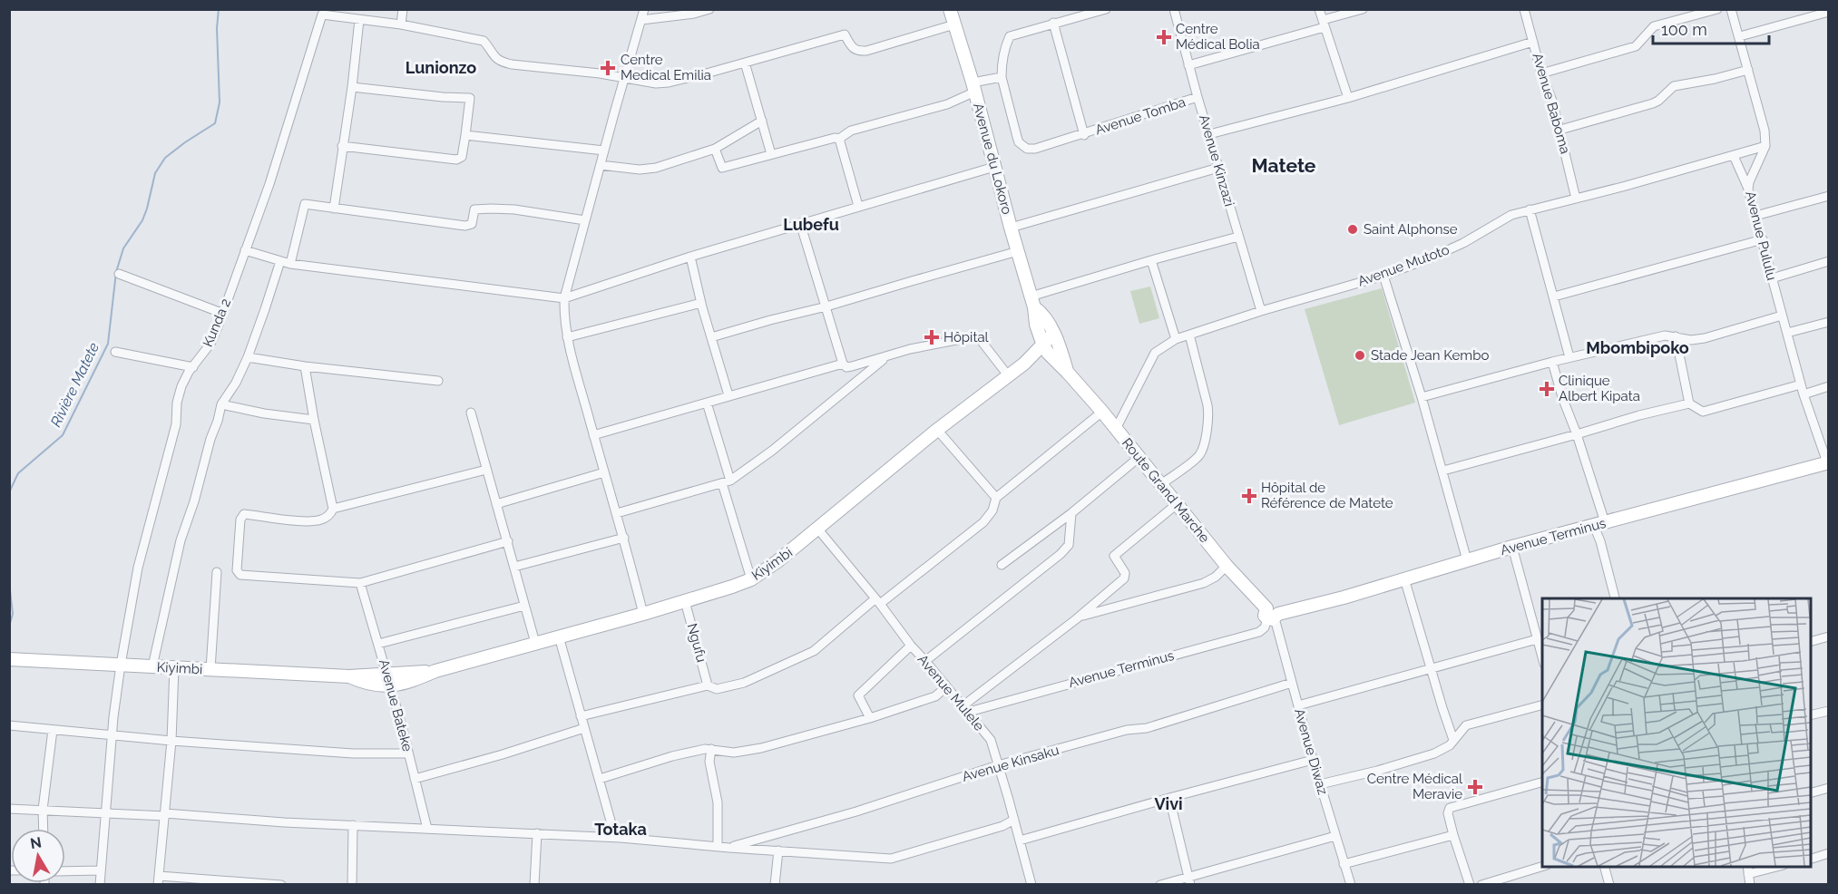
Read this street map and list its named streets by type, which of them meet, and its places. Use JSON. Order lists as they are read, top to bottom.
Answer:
{
  "streets": {
    "street": [
      "Avenue Baboma",
      "Avenue Tomba",
      "Avenue du Lokoro",
      "Avenue Kinzazi",
      "Avenue Pululu",
      "Avenue Mutoto",
      "Kunda 2",
      "Route Grand Marche",
      "Avenue Terminus",
      "Kiyimbi",
      "Ngufu",
      "Avenue Mulele",
      "Avenue Bateke",
      "Avenue Diwaz",
      "Avenue Kinsaku"
    ]
  },
  "crossings": [
    ["Avenue Baboma", "Avenue Mutoto"],
    ["Avenue Tomba", "Avenue Kinzazi"],
    ["Avenue du Lokoro", "Route Grand Marche"],
    ["Avenue du Lokoro", "Kiyimbi"],
    ["Avenue Kinzazi", "Avenue Mutoto"],
    ["Avenue Pululu", "Avenue Mutoto"],
    ["Avenue Pululu", "Avenue Terminus"],
    ["Avenue Mutoto", "Route Grand Marche"],
    ["Kunda 2", "Kiyimbi"],
    ["Route Grand Marche", "Avenue Terminus"],
    ["Route Grand Marche", "Kiyimbi"],
    ["Route Grand Marche", "Avenue Diwaz"],
    ["Avenue Terminus", "Avenue Mulele"],
    ["Avenue Terminus", "Avenue Diwaz"],
    ["Kiyimbi", "Ngufu"],
    ["Kiyimbi", "Avenue Mulele"],
    ["Avenue Mulele", "Avenue Kinsaku"],
    ["Avenue Diwaz", "Avenue Kinsaku"]
  ],
  "districts": [
    "Lunionzo",
    "Matete",
    "Lubefu",
    "Mbombipoko",
    "Vivi",
    "Totaka"
  ],
  "water": ["Rivière Matete"],
  "places": {
    "health": [
      "Centre Médical Bolia",
      "Centre Medical Emilia",
      "Hôpital",
      "Clinique Albert Kipata",
      "Hôpital de Référence de Matete",
      "Centre Médical Meravie"
    ],
    "other": ["Saint Alphonse", "Stade Jean Kembo"]
  },
  "scale_bar": "100 m",
  "north": "top"
}
